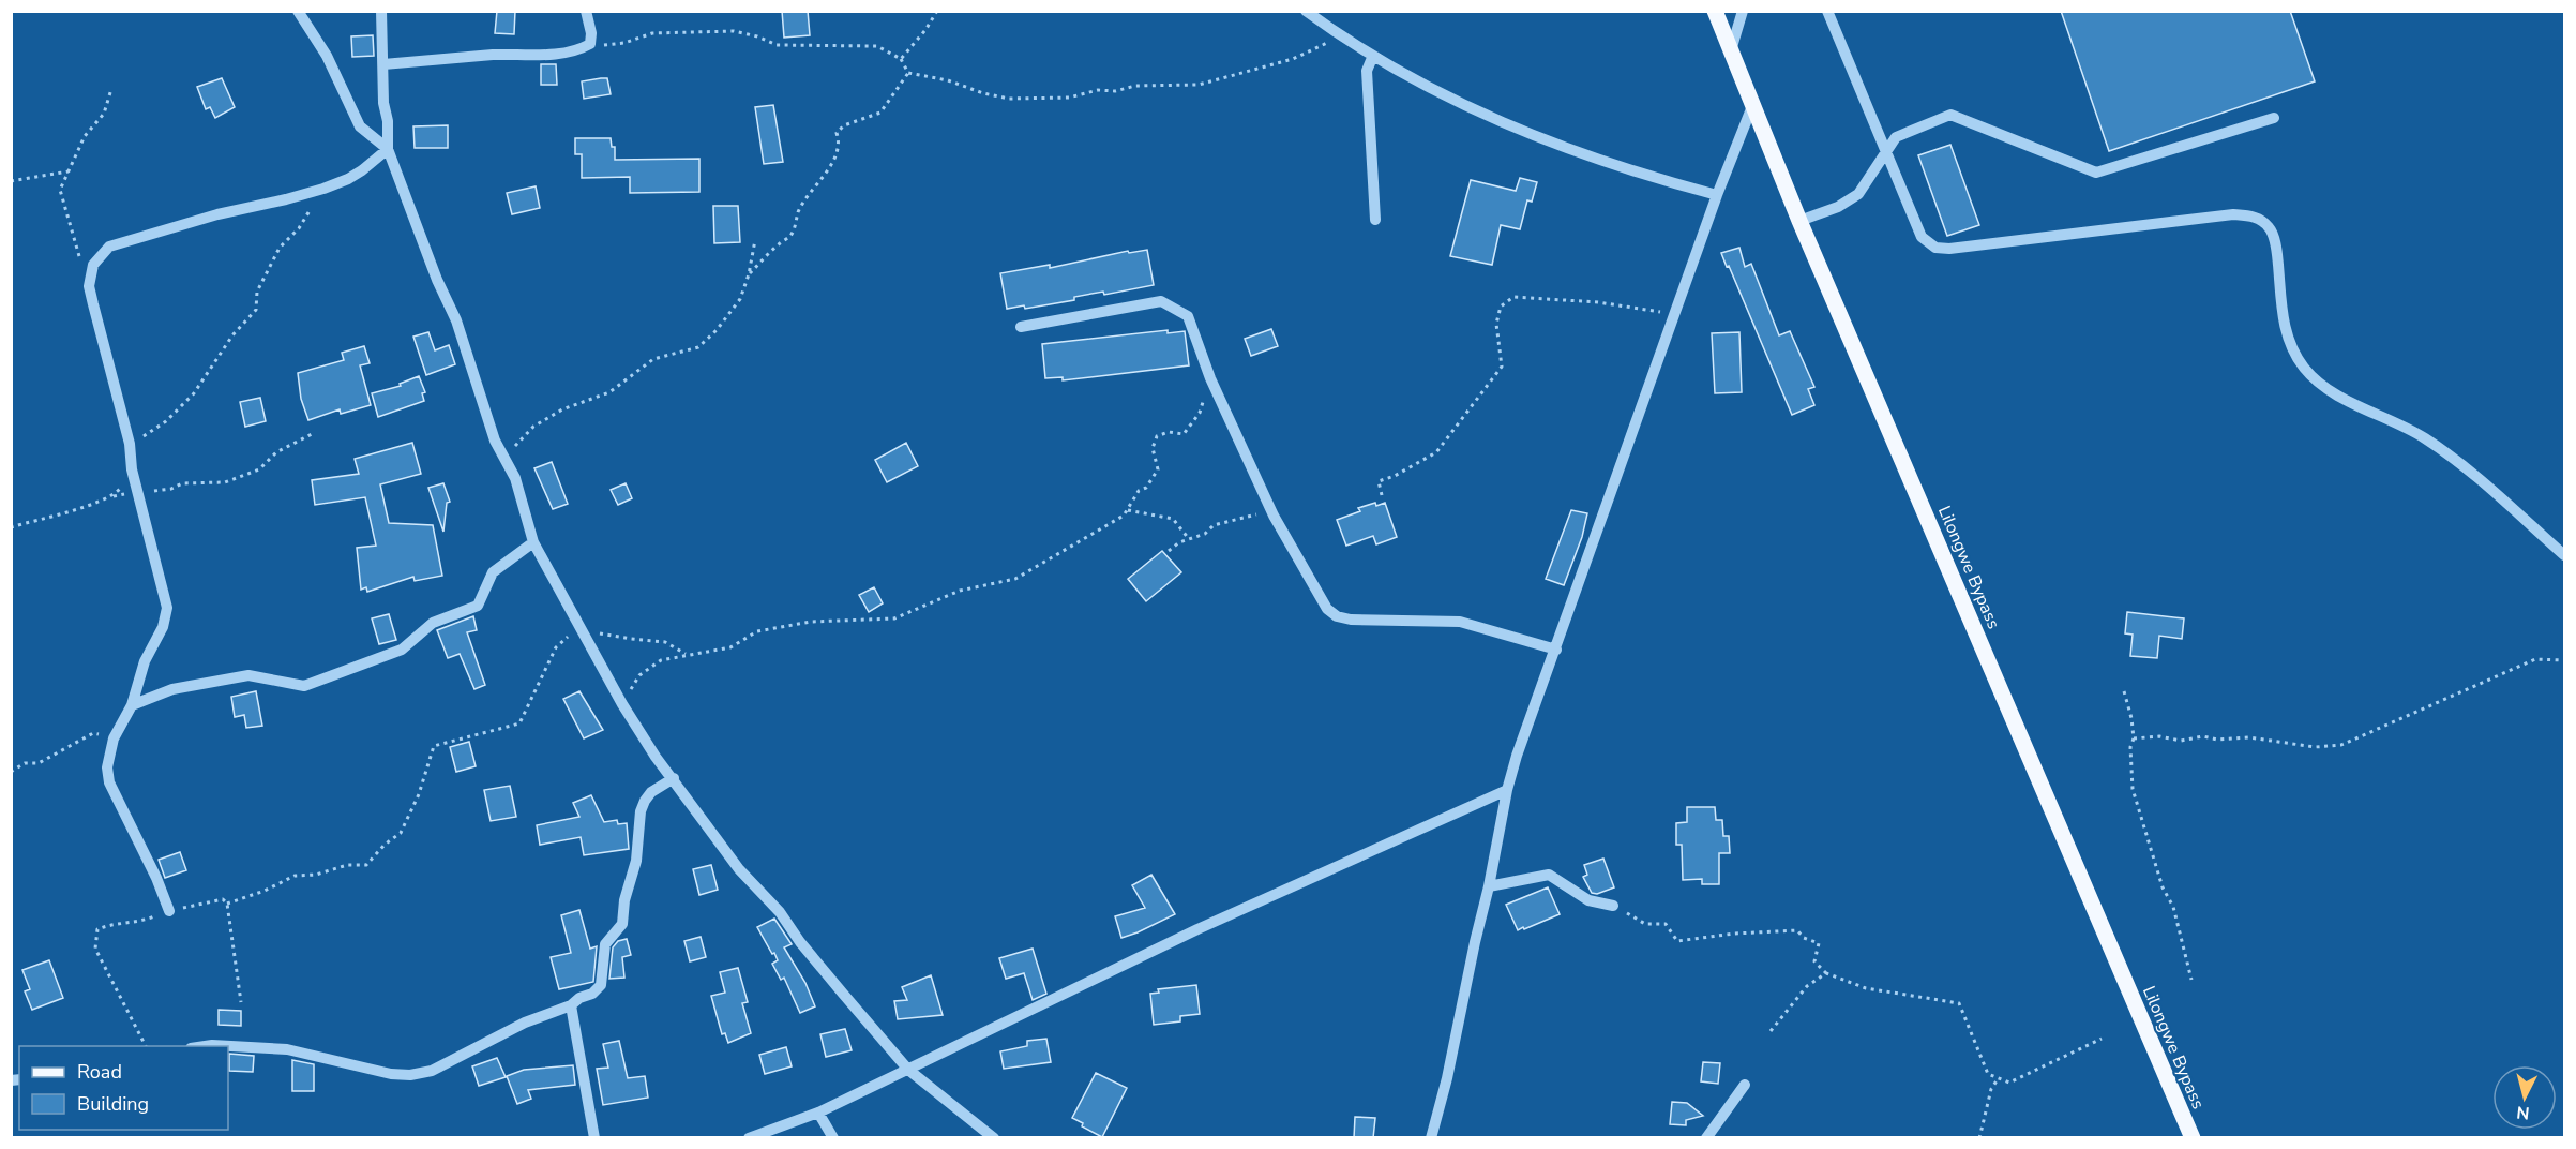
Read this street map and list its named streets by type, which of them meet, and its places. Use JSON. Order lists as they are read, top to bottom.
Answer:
{
  "streets": {
    "main road": ["Lilongwe Bypass"]
  },
  "legend": ["Road", "Building"],
  "north": "bottom"
}
